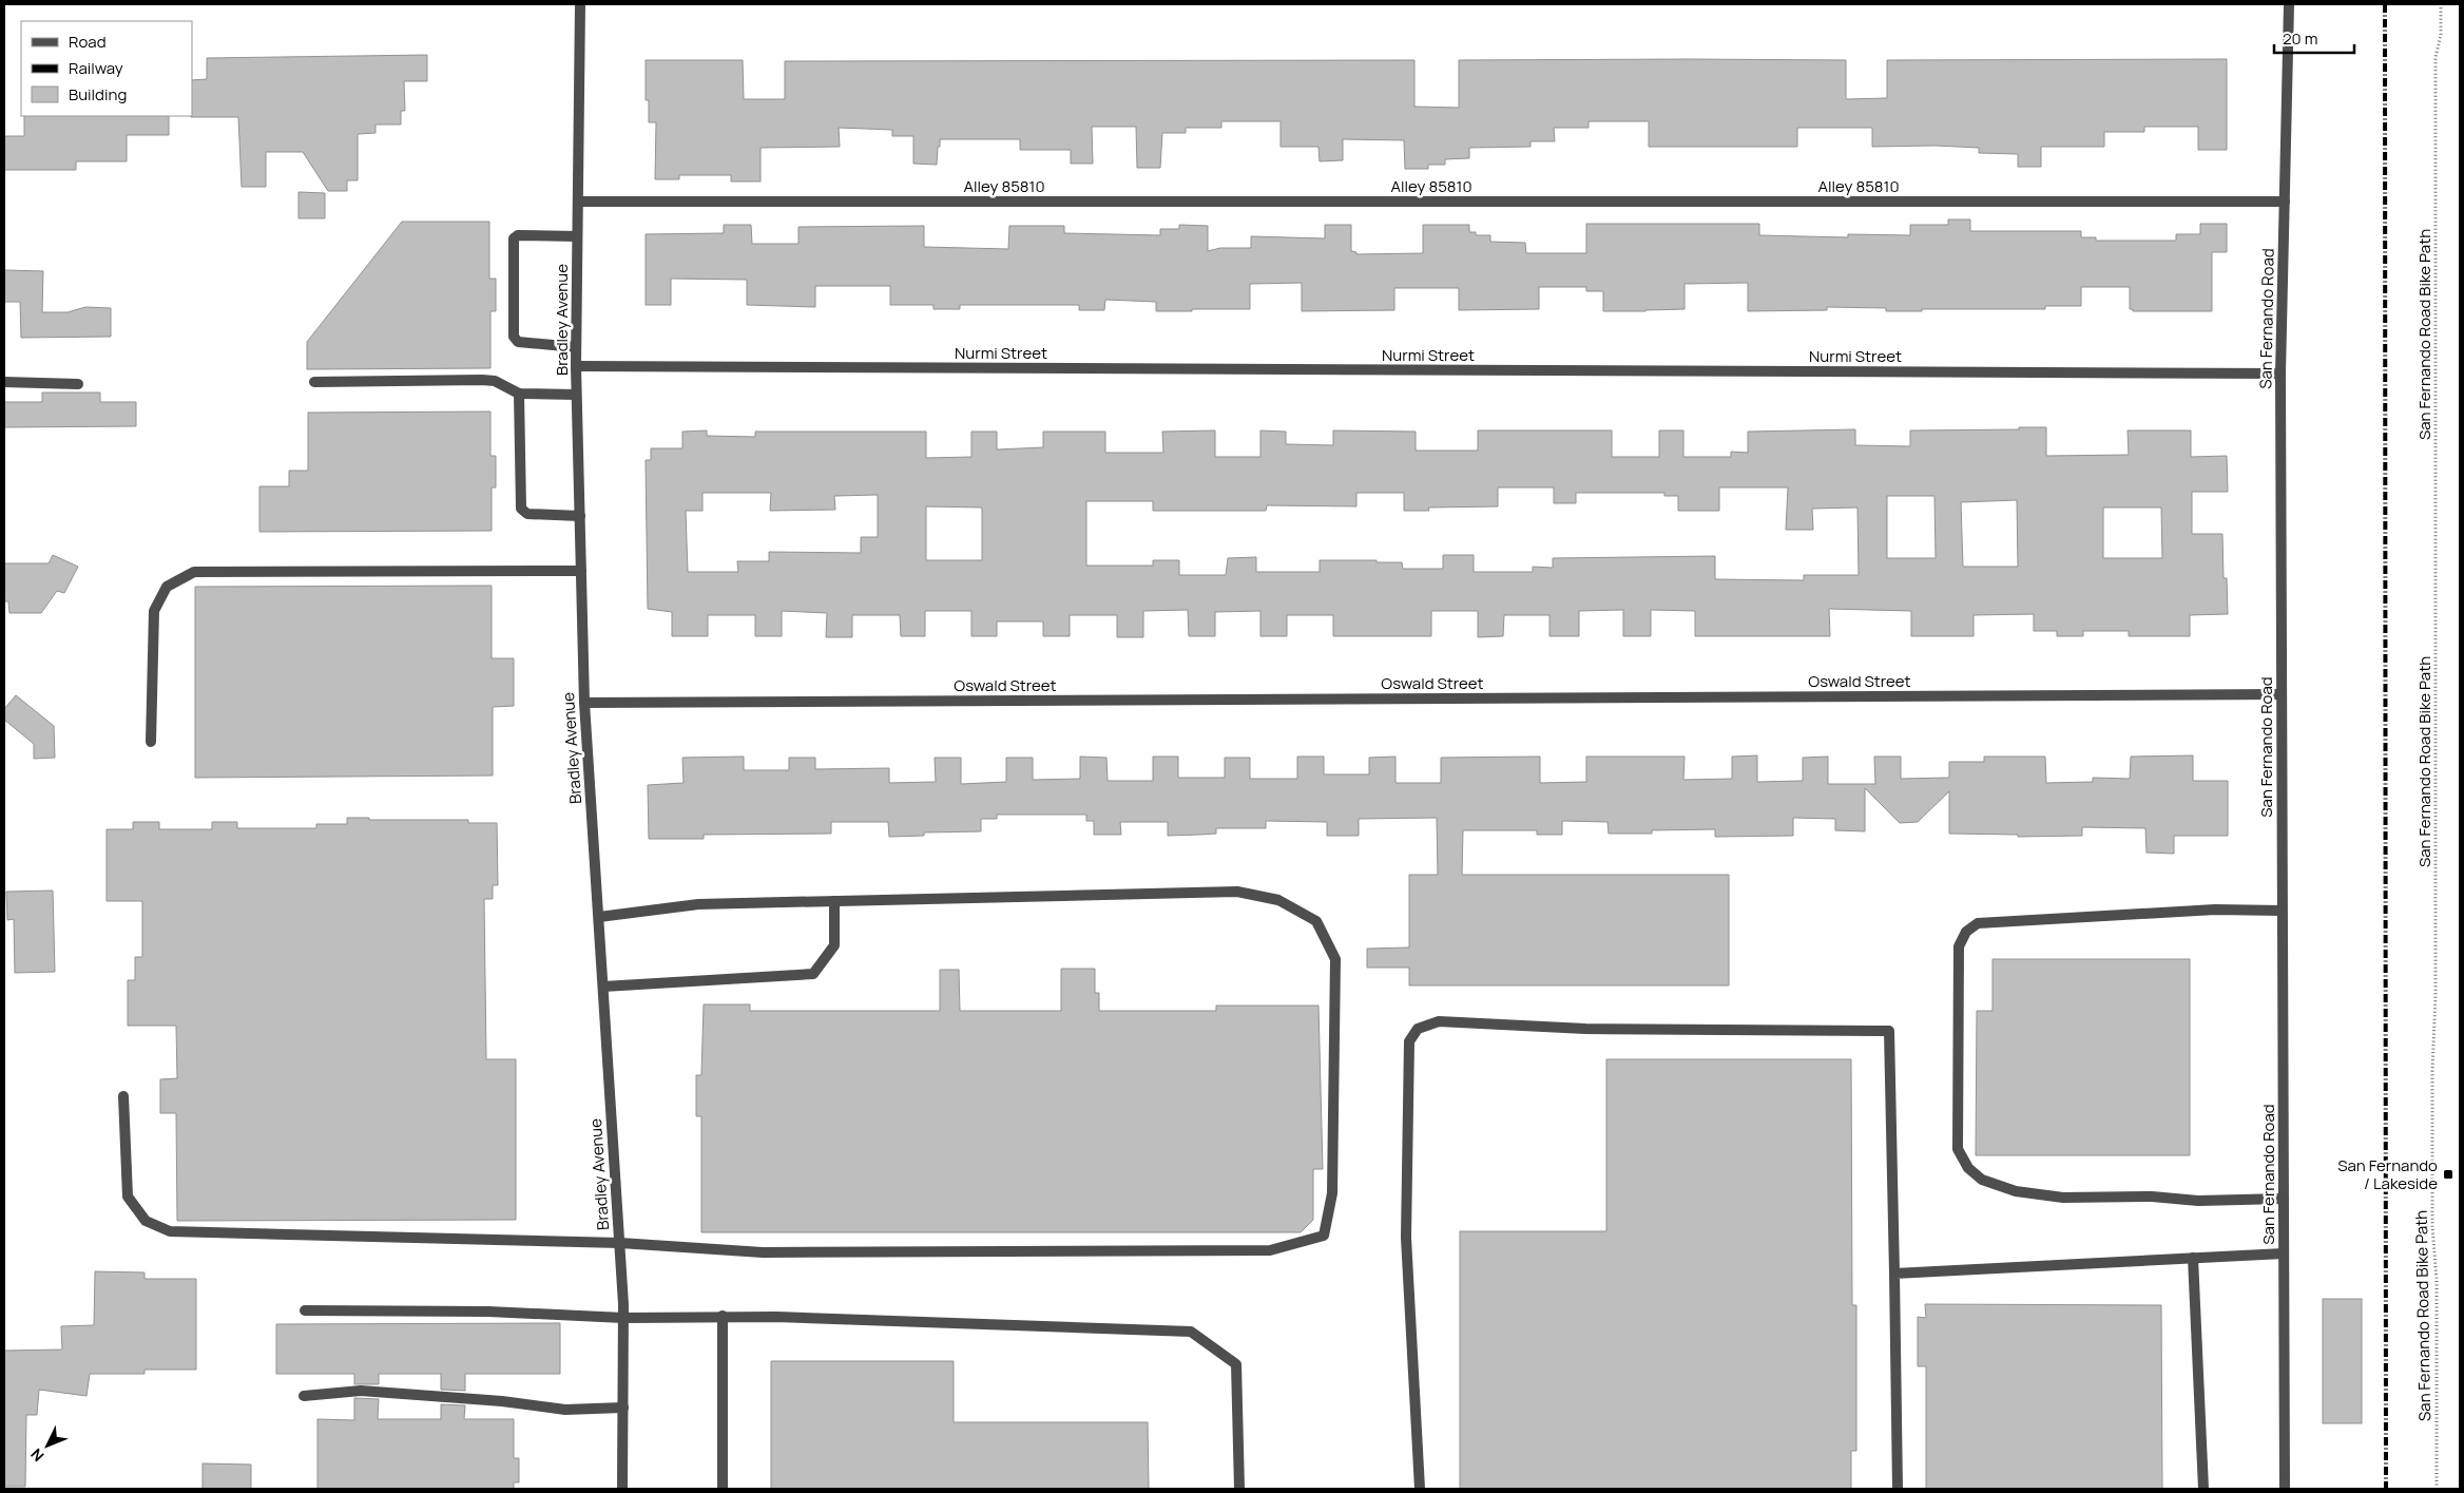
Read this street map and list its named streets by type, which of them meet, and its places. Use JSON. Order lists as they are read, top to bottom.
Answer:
{
  "streets": {
    "street": [
      "Alley 85810",
      "San Fernando Road",
      "Bradley Avenue",
      "Nurmi Street",
      "Oswald Street"
    ],
    "path": ["San Fernando Road Bike Path"]
  },
  "crossings": [
    ["Alley 85810", "San Fernando Road"],
    ["Alley 85810", "Bradley Avenue"],
    ["San Fernando Road", "Nurmi Street"],
    ["San Fernando Road", "Oswald Street"],
    ["Bradley Avenue", "Nurmi Street"],
    ["Bradley Avenue", "Oswald Street"]
  ],
  "places": {
    "transit": ["San Fernando / Lakeside"]
  },
  "legend": ["Road", "Railway", "Building"],
  "scale_bar": "20 m",
  "north": "bottom left"
}
